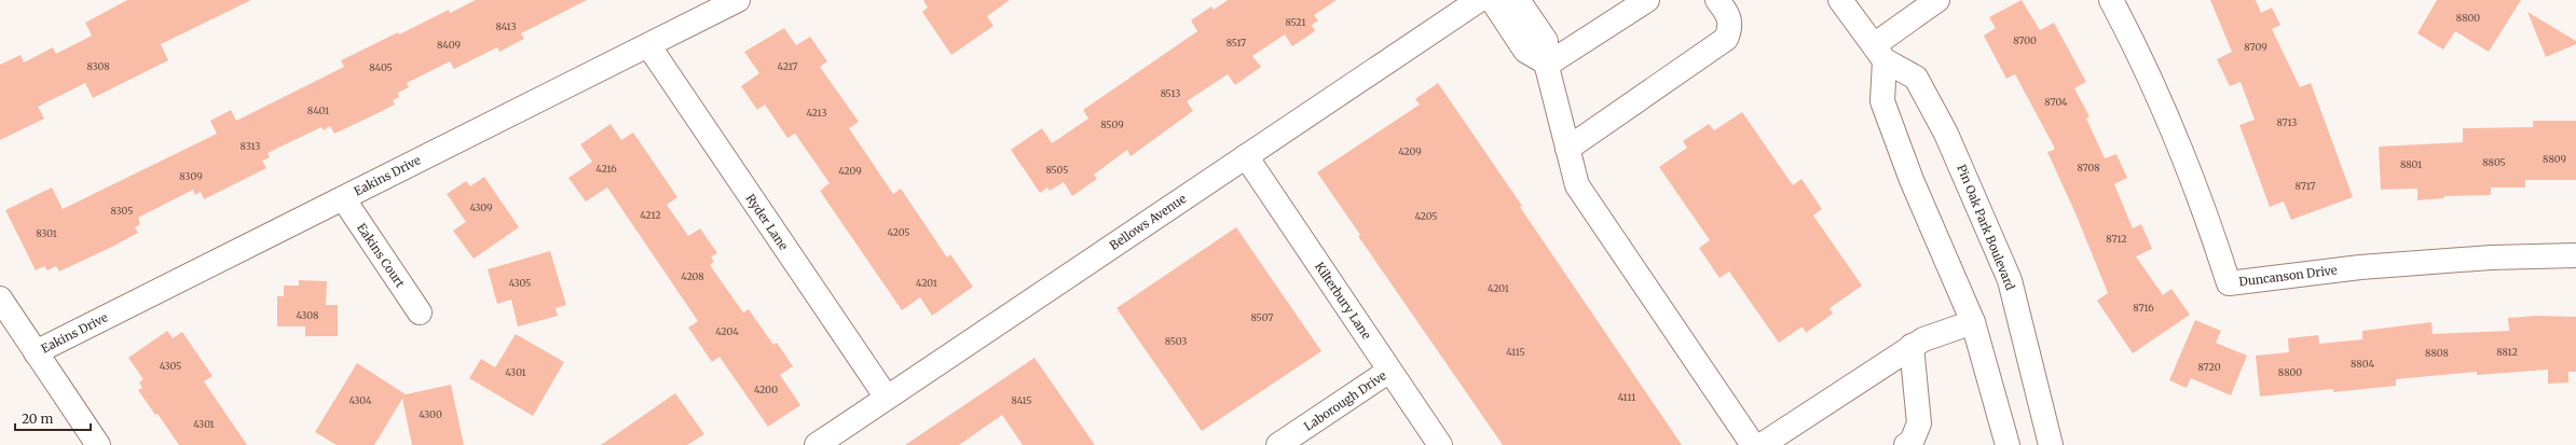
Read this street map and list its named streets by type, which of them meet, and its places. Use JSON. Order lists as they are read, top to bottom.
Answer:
{
  "streets": {
    "street": [
      "Eakins Drive",
      "Ryder Lane",
      "Bellows Avenue",
      "Pin Oak Park Boulevard",
      "Eakins Court",
      "Duncanson Drive",
      "Kilterbury Lane",
      "Laborough Drive"
    ]
  },
  "crossings": [
    ["Eakins Drive", "Ryder Lane"],
    ["Eakins Drive", "Eakins Court"],
    ["Ryder Lane", "Bellows Avenue"],
    ["Bellows Avenue", "Kilterbury Lane"],
    ["Kilterbury Lane", "Laborough Drive"]
  ],
  "house_numbers": [
    "8800",
    "8521",
    "8413",
    "8700",
    "8517",
    "8409",
    "8709",
    "8308",
    "4217",
    "8405",
    "8513",
    "8704",
    "8401",
    "4213",
    "8713",
    "8509",
    "8313",
    "4209",
    "8809",
    "8805",
    "8801",
    "8708",
    "4216",
    "8505",
    "4209",
    "8309",
    "8717",
    "4309",
    "8305",
    "4212",
    "4205",
    "4205",
    "8301",
    "8712",
    "4208",
    "4305",
    "4201",
    "4201",
    "8716",
    "4308",
    "8507",
    "4204",
    "8503",
    "4115",
    "8812",
    "8808",
    "8804",
    "4305",
    "8720",
    "4301",
    "8800",
    "4200",
    "4111",
    "4304",
    "8415",
    "4300",
    "4301"
  ],
  "scale_bar": "20 m"
}
